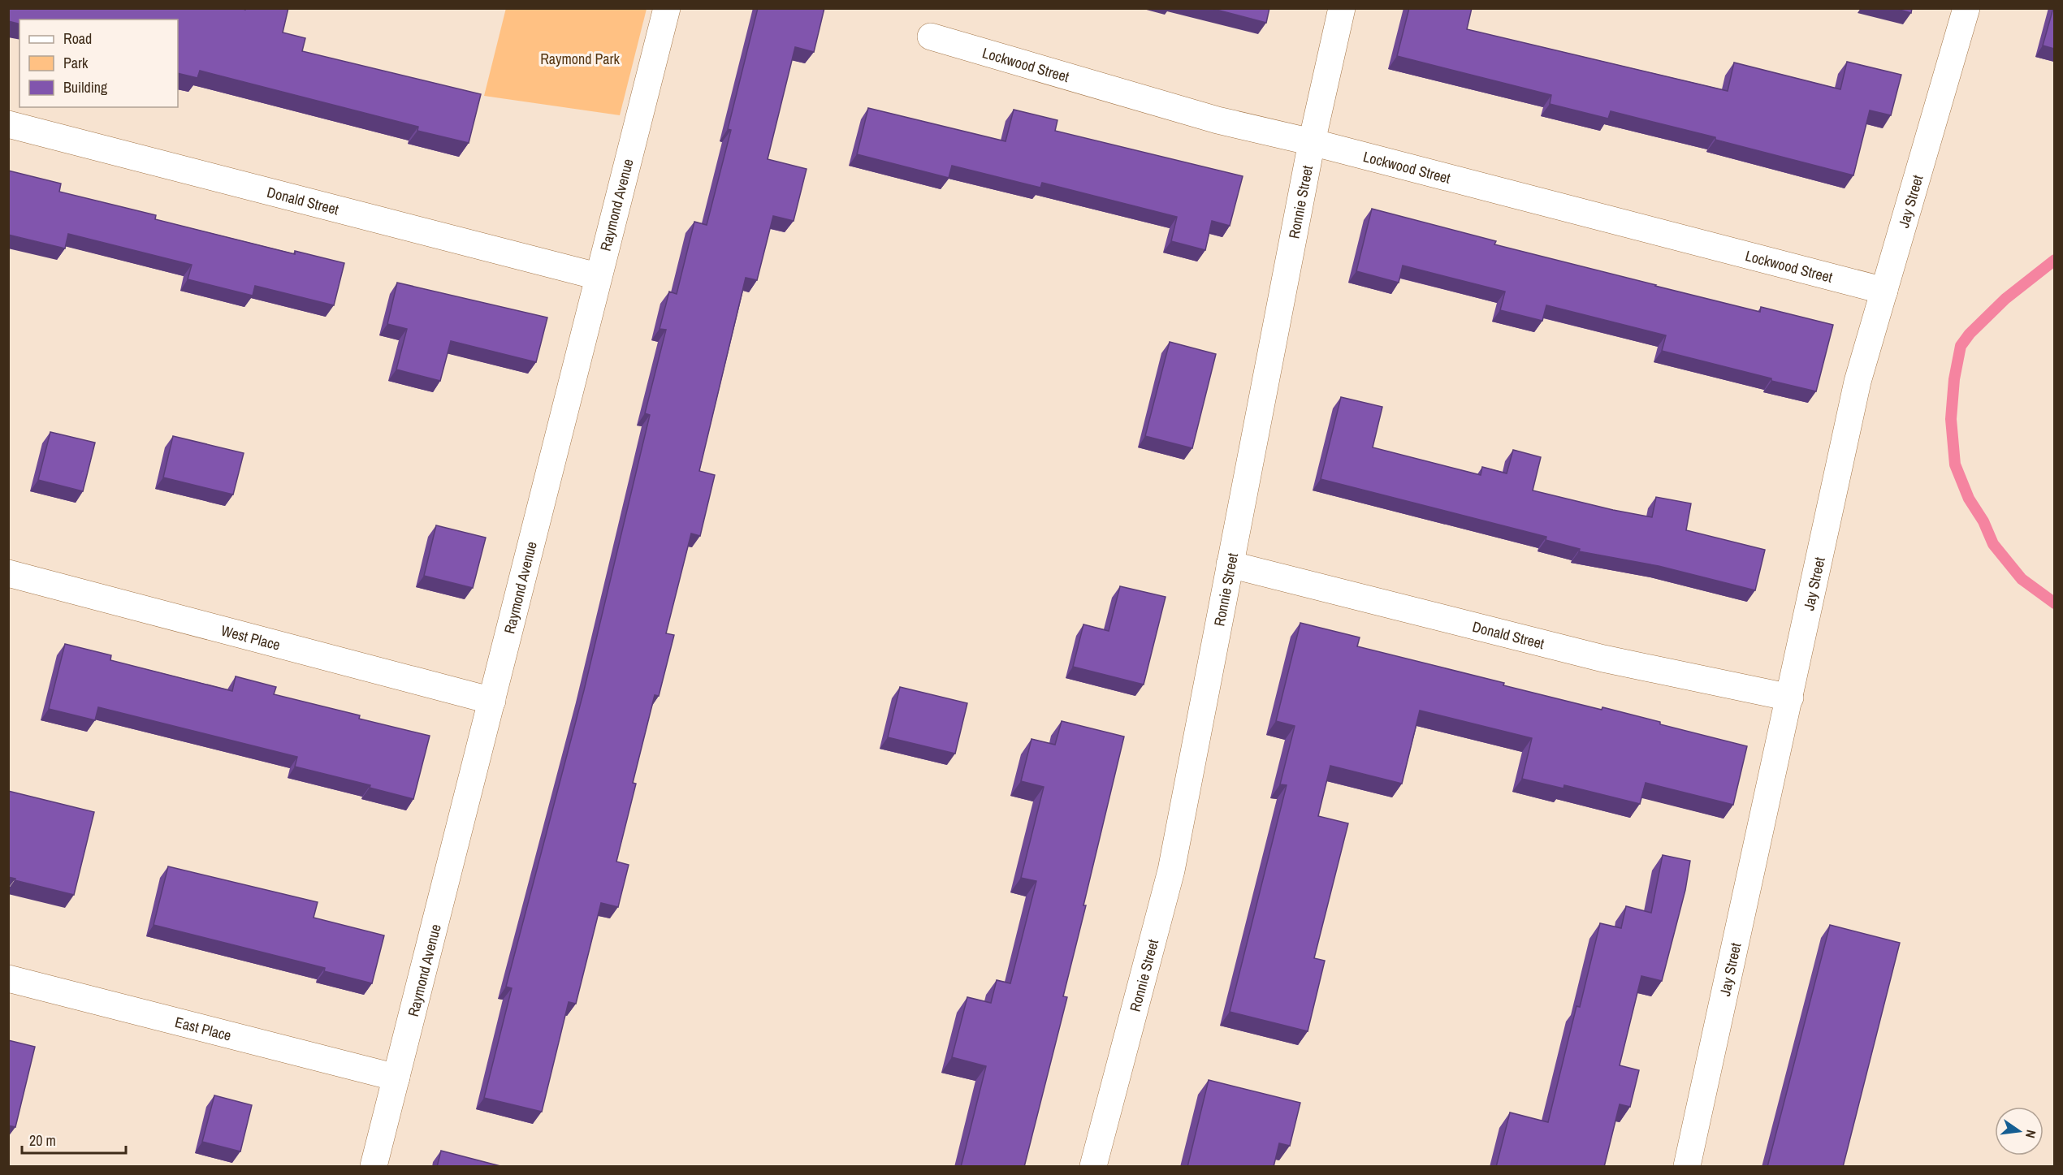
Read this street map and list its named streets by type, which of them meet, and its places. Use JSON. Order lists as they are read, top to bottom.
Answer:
{
  "streets": {
    "street": [
      "Lockwood Street",
      "Donald Street",
      "Jay Street",
      "Ronnie Street",
      "Raymond Avenue",
      "West Place",
      "East Place"
    ]
  },
  "crossings": [
    ["Lockwood Street", "Jay Street"],
    ["Lockwood Street", "Ronnie Street"],
    ["Donald Street", "Jay Street"],
    ["Donald Street", "Ronnie Street"],
    ["Donald Street", "Raymond Avenue"],
    ["Raymond Avenue", "West Place"],
    ["Raymond Avenue", "East Place"]
  ],
  "parks": ["Raymond Park"],
  "legend": ["Road", "Park", "Building"],
  "scale_bar": "20 m",
  "north": "right"
}
